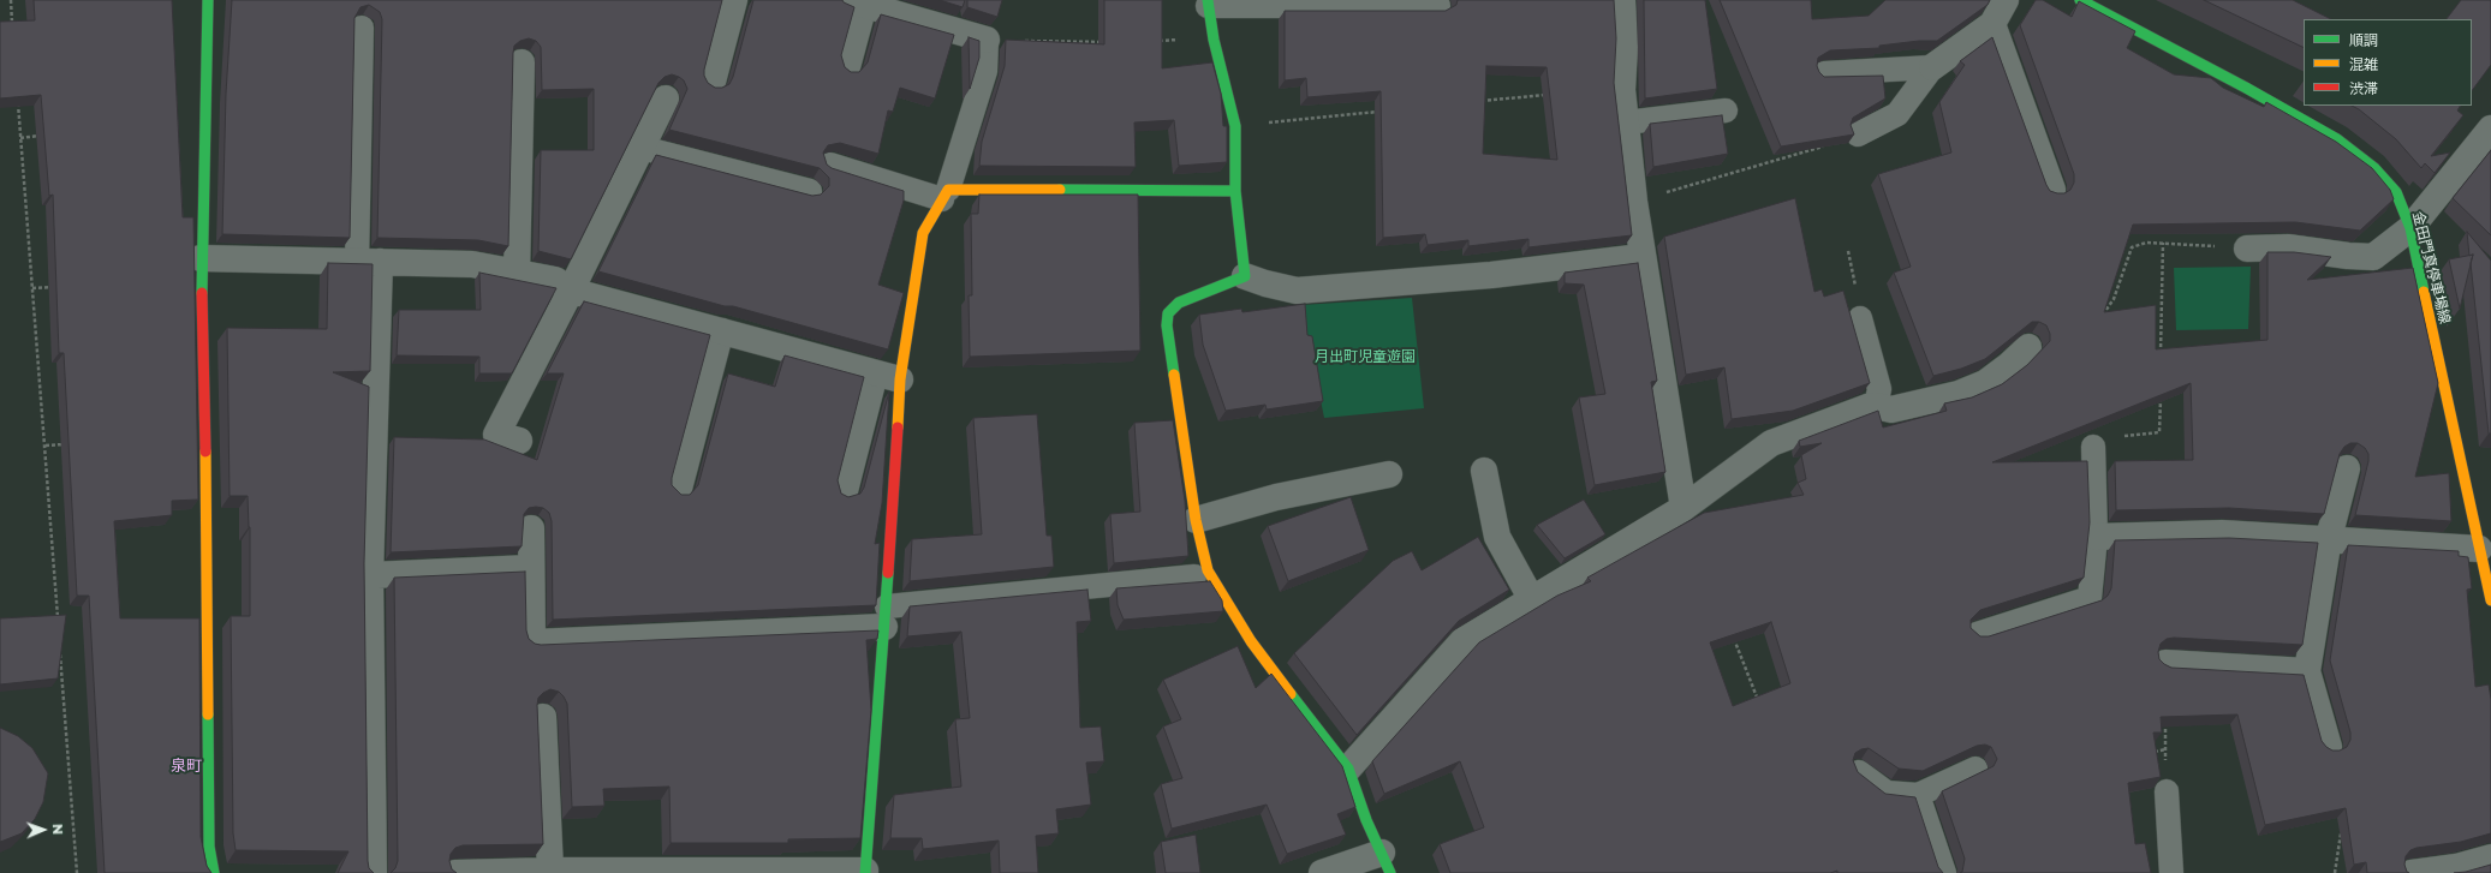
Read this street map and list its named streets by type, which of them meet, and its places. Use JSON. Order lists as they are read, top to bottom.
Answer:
{
  "streets": {
    "street": ["金田門真停車場線"]
  },
  "districts": ["泉町"],
  "parks": ["月出町児童遊園"],
  "legend": ["順調", "混雑", "渋滞"],
  "north": "right"
}
